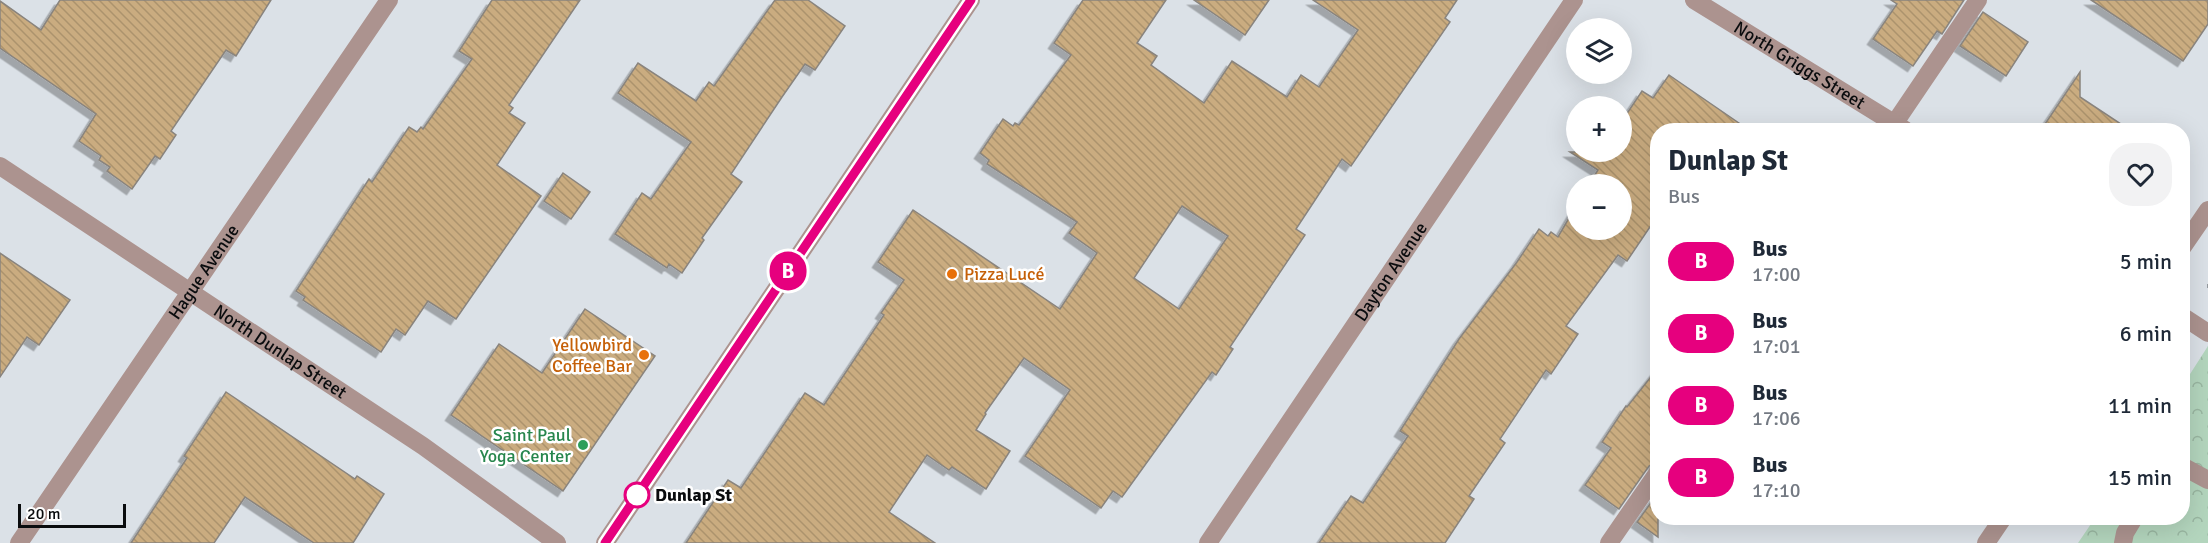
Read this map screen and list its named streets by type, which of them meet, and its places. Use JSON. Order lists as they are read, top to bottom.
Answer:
{
  "streets": {
    "street": [
      "North Griggs Street",
      "Dayton Avenue",
      "Hague Avenue",
      "North Dunlap Street"
    ]
  },
  "crossings": [
    ["Hague Avenue", "North Dunlap Street"]
  ],
  "places": [
    "Pizza Lucé",
    "Yellowbird Coffee Bar",
    "Saint Paul Yoga Center",
    "Dunlap St"
  ],
  "lines": ["bus line B"],
  "scale_bar": "20 m",
  "page": {
    "on_map": "B",
    "map_buttons": ["+", "−"],
    "heading": ["Dunlap St", "Bus"],
    "list": [
      {
        "mark": "B",
        "name": "Bus",
        "note": "17:00",
        "value": "5 min"
      },
      {
        "mark": "B",
        "name": "Bus",
        "note": "17:01",
        "value": "6 min"
      },
      {
        "mark": "B",
        "name": "Bus",
        "note": "17:06",
        "value": "11 min"
      },
      {
        "mark": "B",
        "name": "Bus",
        "note": "17:10",
        "value": "15 min"
      }
    ],
    "scale": "20 m"
  }
}
